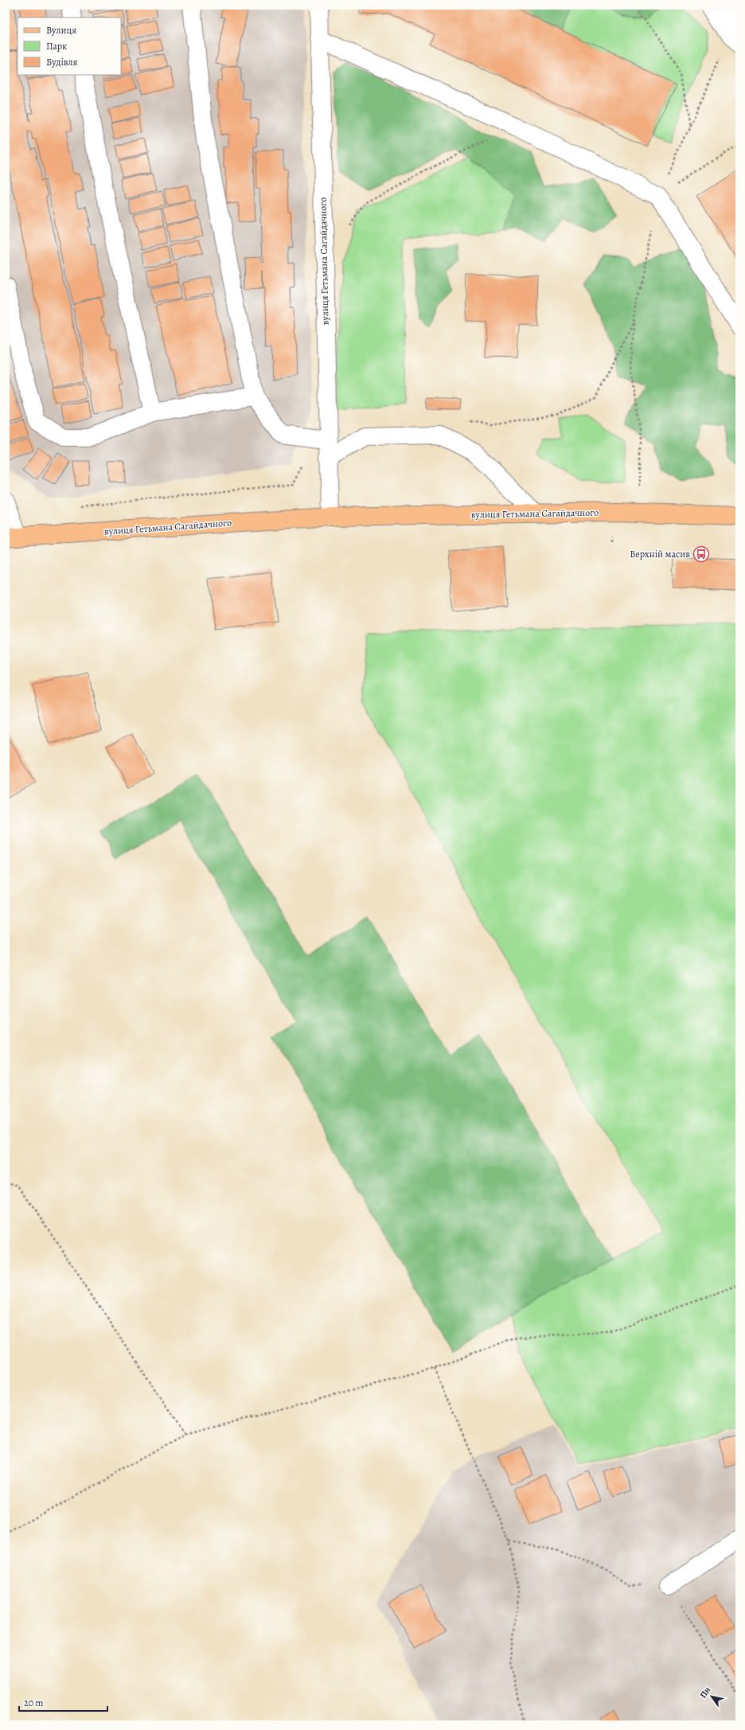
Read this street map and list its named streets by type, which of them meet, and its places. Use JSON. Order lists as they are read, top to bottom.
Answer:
{
  "streets": {
    "main road": ["вулиця Гетьмана Сагайдачного"]
  },
  "places": {
    "bus stop": ["Верхній масив"]
  },
  "legend": ["Вулиця", "Парк", "Будівля"],
  "scale_bar": "20 m",
  "north": "top left"
}
